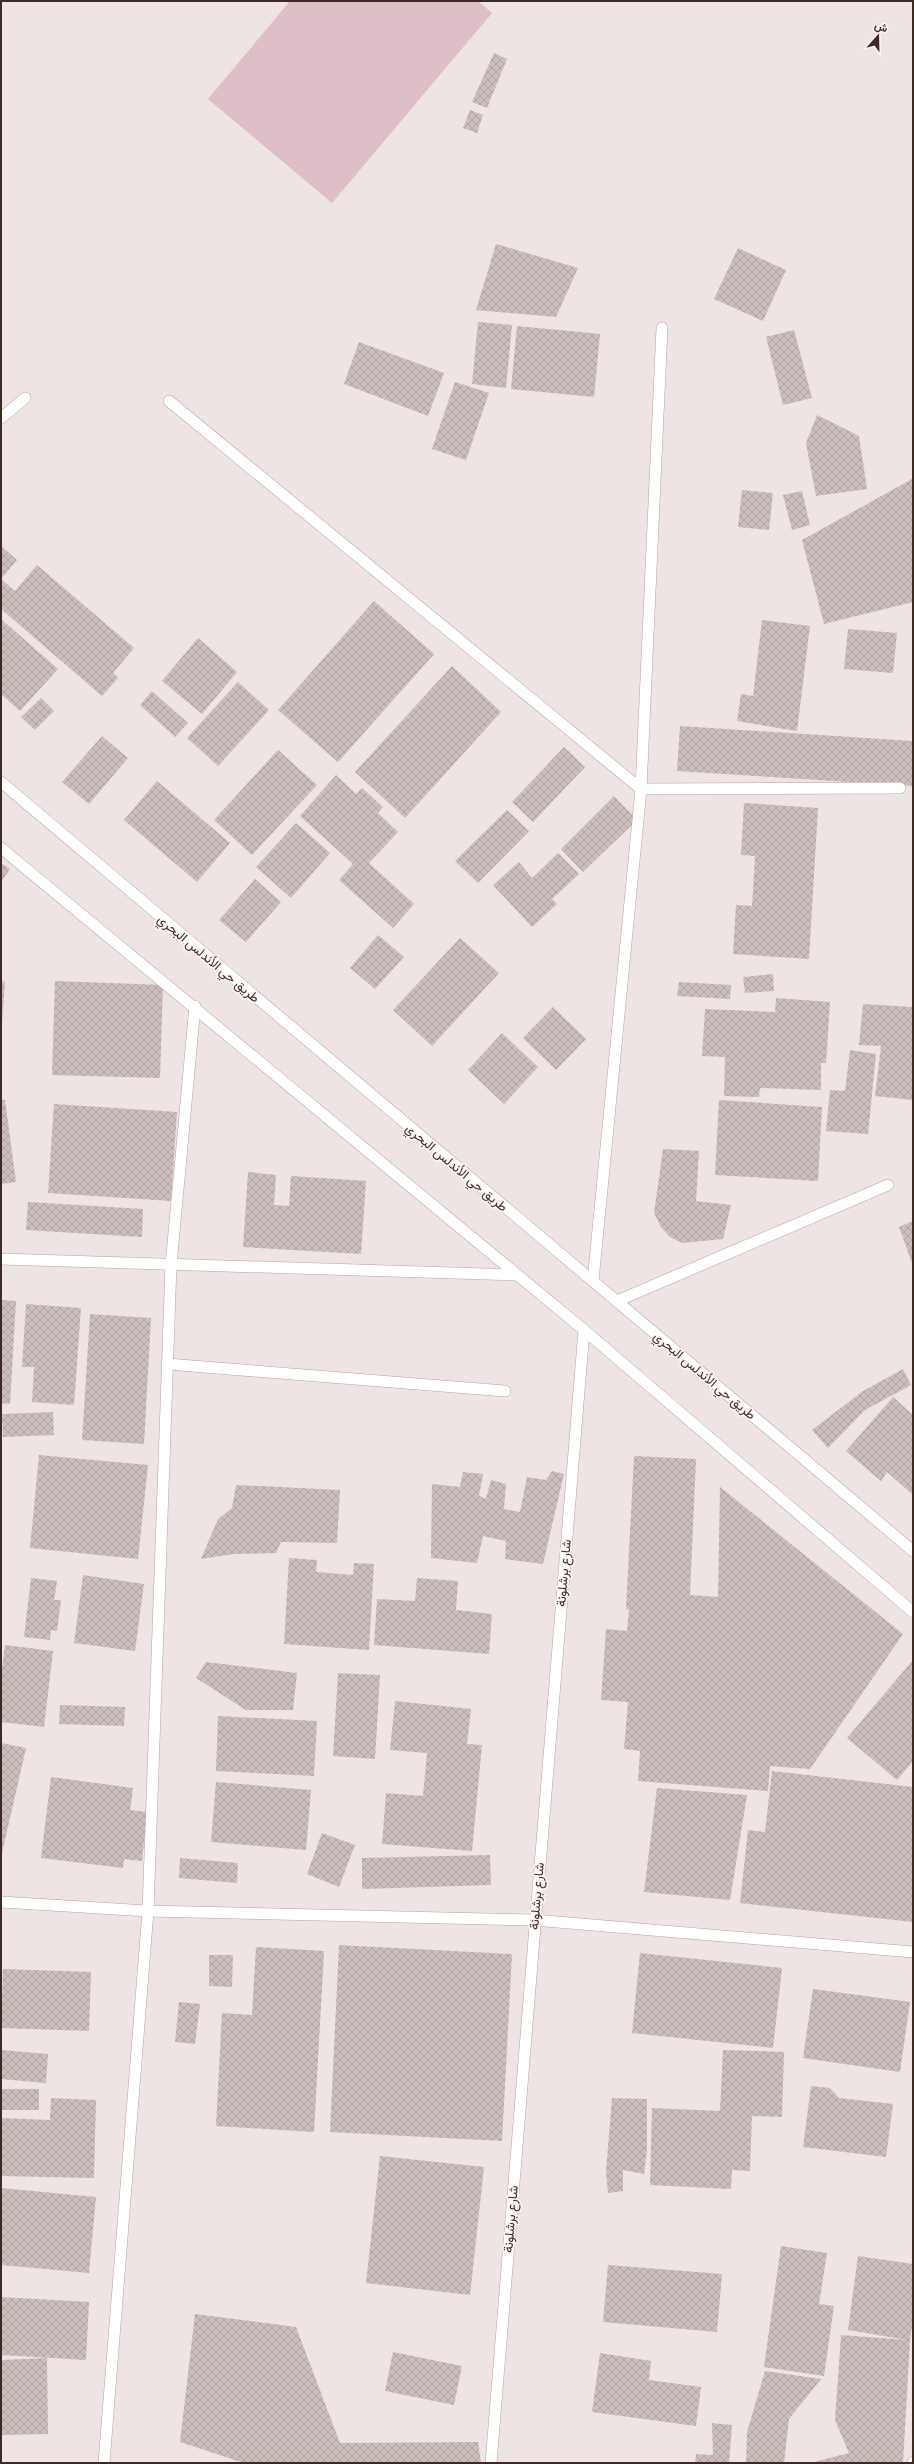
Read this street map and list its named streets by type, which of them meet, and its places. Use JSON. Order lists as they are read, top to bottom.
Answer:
{
  "streets": {
    "street": ["طريق حي الأندلس البحري", "شارع برشلونة"]
  },
  "north": "top"
}
